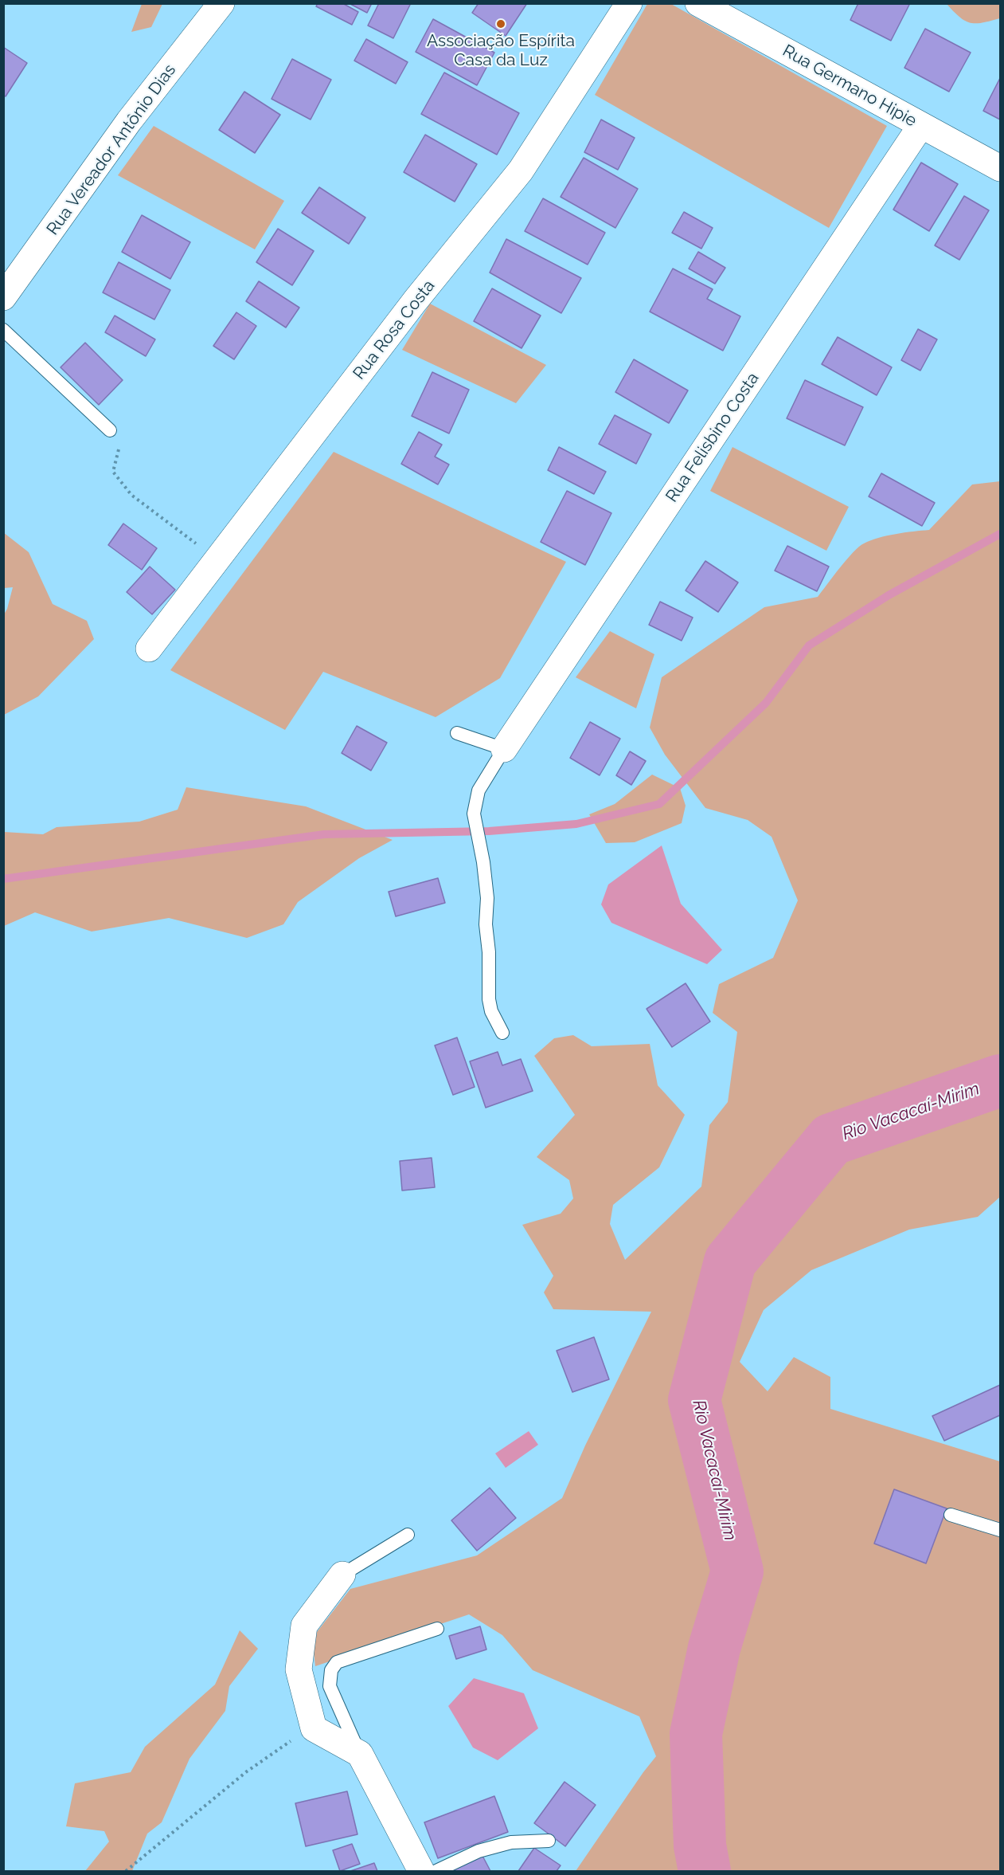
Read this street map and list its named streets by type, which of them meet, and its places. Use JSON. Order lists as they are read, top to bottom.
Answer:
{
  "streets": {
    "street": [
      "Rua Germano Hipie",
      "Rua Vereador Antônio Dias",
      "Rua Rosa Costa",
      "Rua Felisbino Costa"
    ]
  },
  "crossings": [
    ["Rua Germano Hipie", "Rua Felisbino Costa"]
  ],
  "water": ["Rio Vacacaí-Mirim"],
  "places": ["Associação Espírita Casa da Luz"]
}
